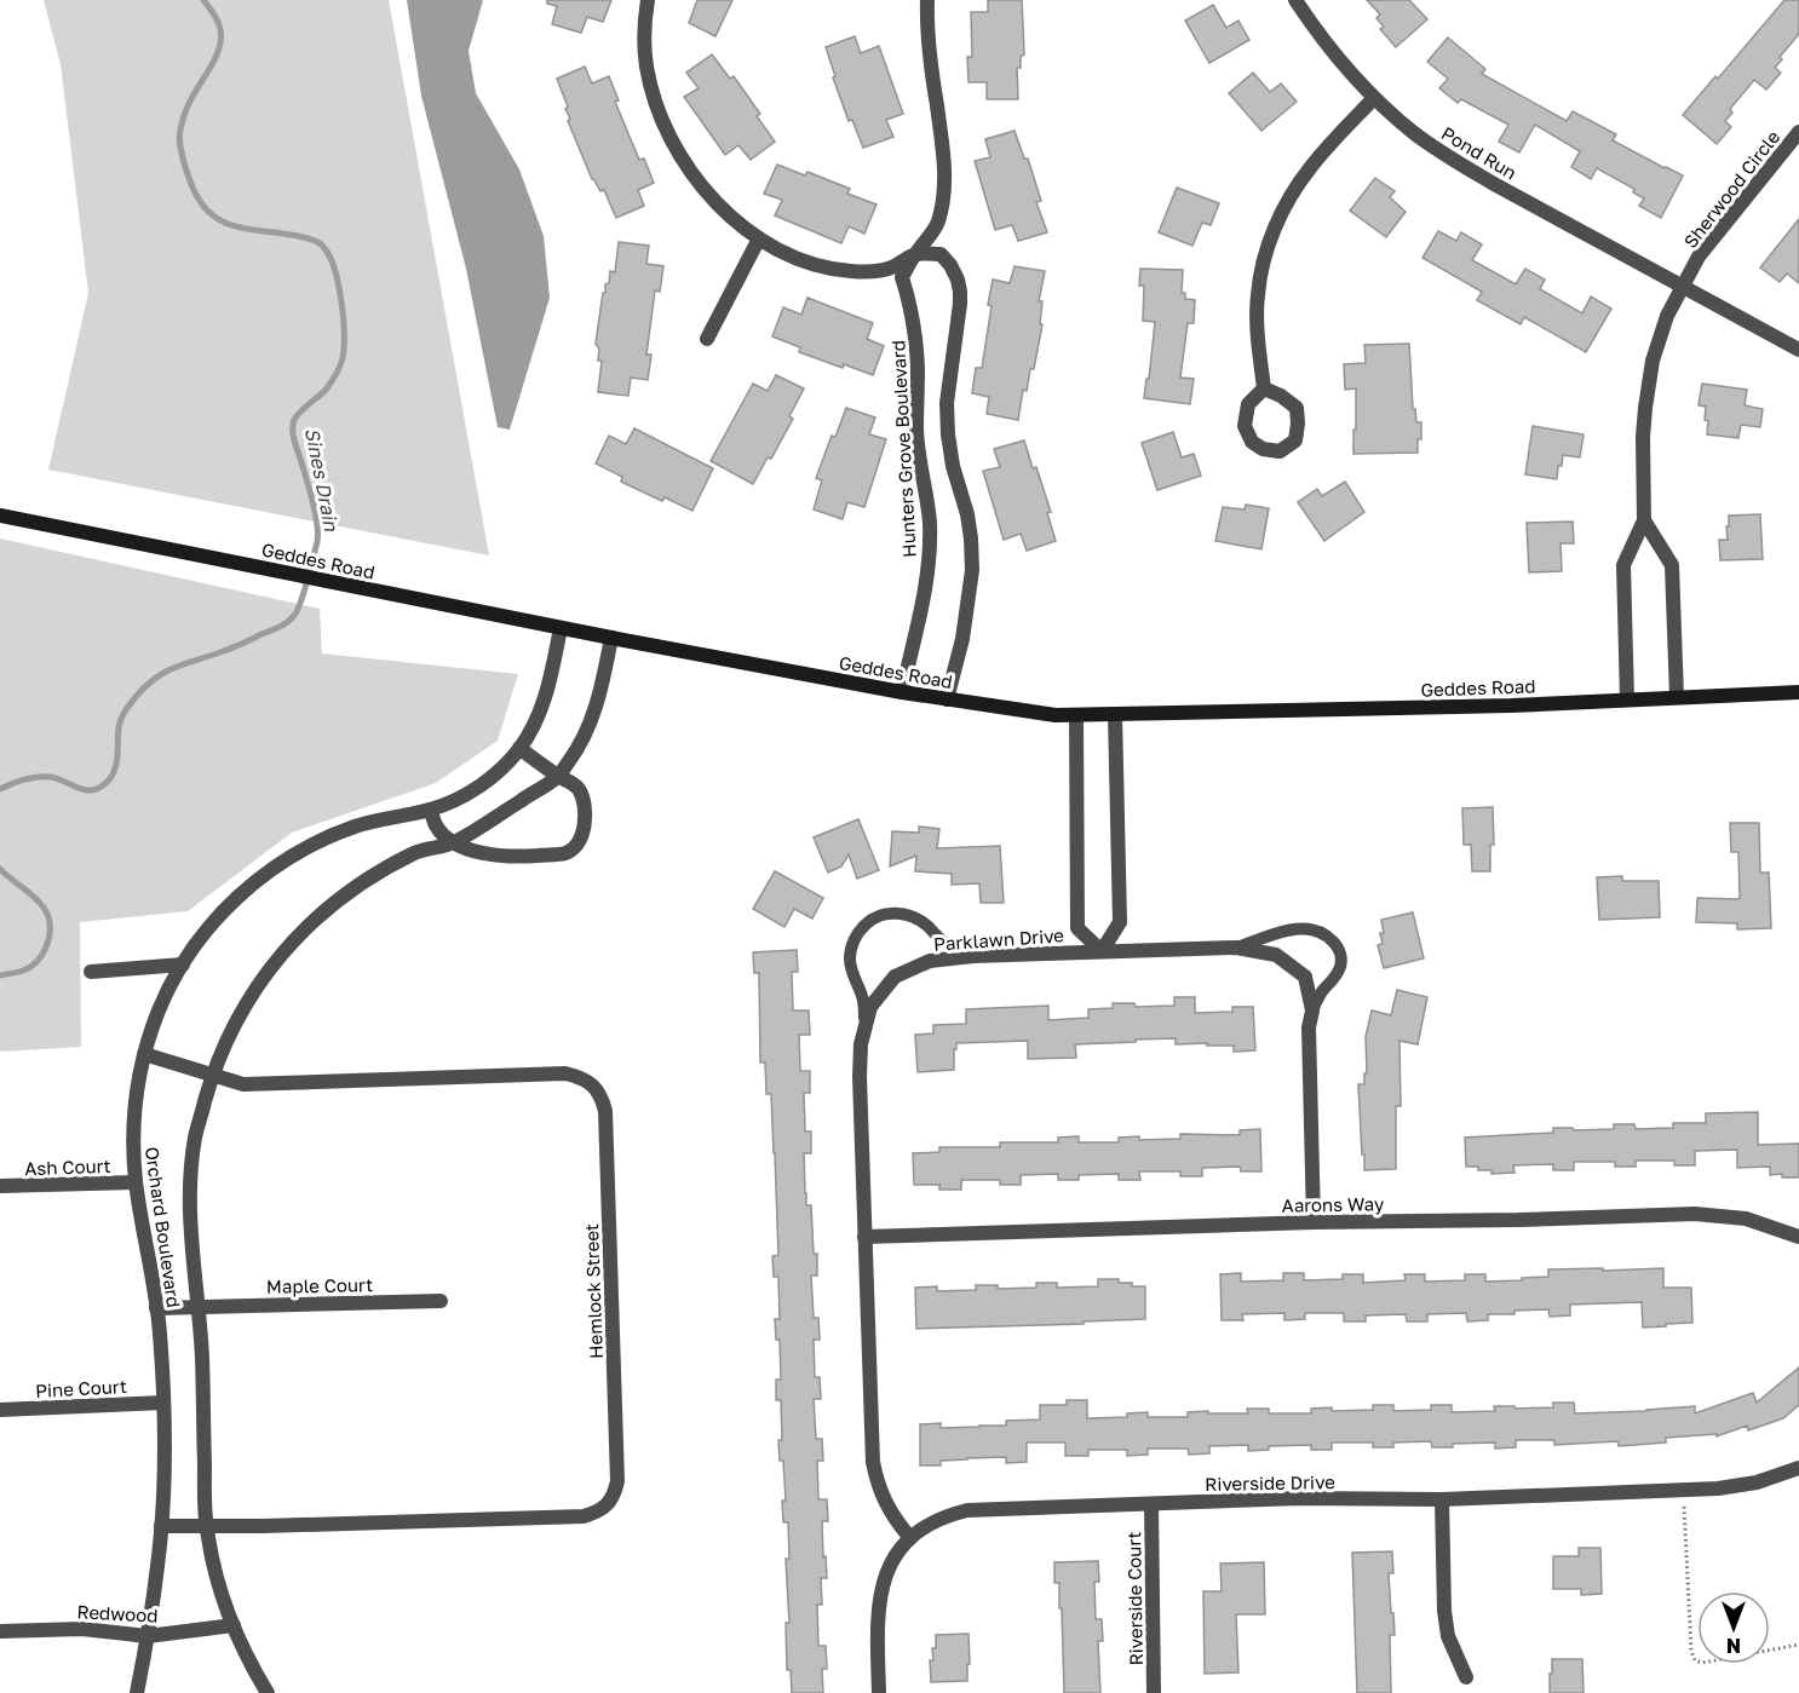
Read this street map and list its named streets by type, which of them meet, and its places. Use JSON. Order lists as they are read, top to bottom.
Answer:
{
  "streets": {
    "main road": ["Geddes Road"],
    "street": [
      "Pond Run",
      "Sherwood Circle",
      "Hunters Grove Boulevard",
      "Parklawn Drive",
      "Ash Court",
      "Aarons Way",
      "Orchard Boulevard",
      "Maple Court",
      "Hemlock Street",
      "Pine Court",
      "Riverside Drive",
      "Riverside Court",
      "Redwood"
    ]
  },
  "crossings": [
    ["Pond Run", "Sherwood Circle"],
    ["Sherwood Circle", "Geddes Road"],
    ["Hunters Grove Boulevard", "Geddes Road"],
    ["Geddes Road", "Orchard Boulevard"],
    ["Parklawn Drive", "Aarons Way"],
    ["Parklawn Drive", "Riverside Drive"],
    ["Ash Court", "Orchard Boulevard"],
    ["Orchard Boulevard", "Maple Court"],
    ["Orchard Boulevard", "Hemlock Street"],
    ["Orchard Boulevard", "Pine Court"],
    ["Orchard Boulevard", "Redwood"],
    ["Riverside Drive", "Riverside Court"]
  ],
  "water": ["Sines Drain"],
  "north": "bottom"
}
